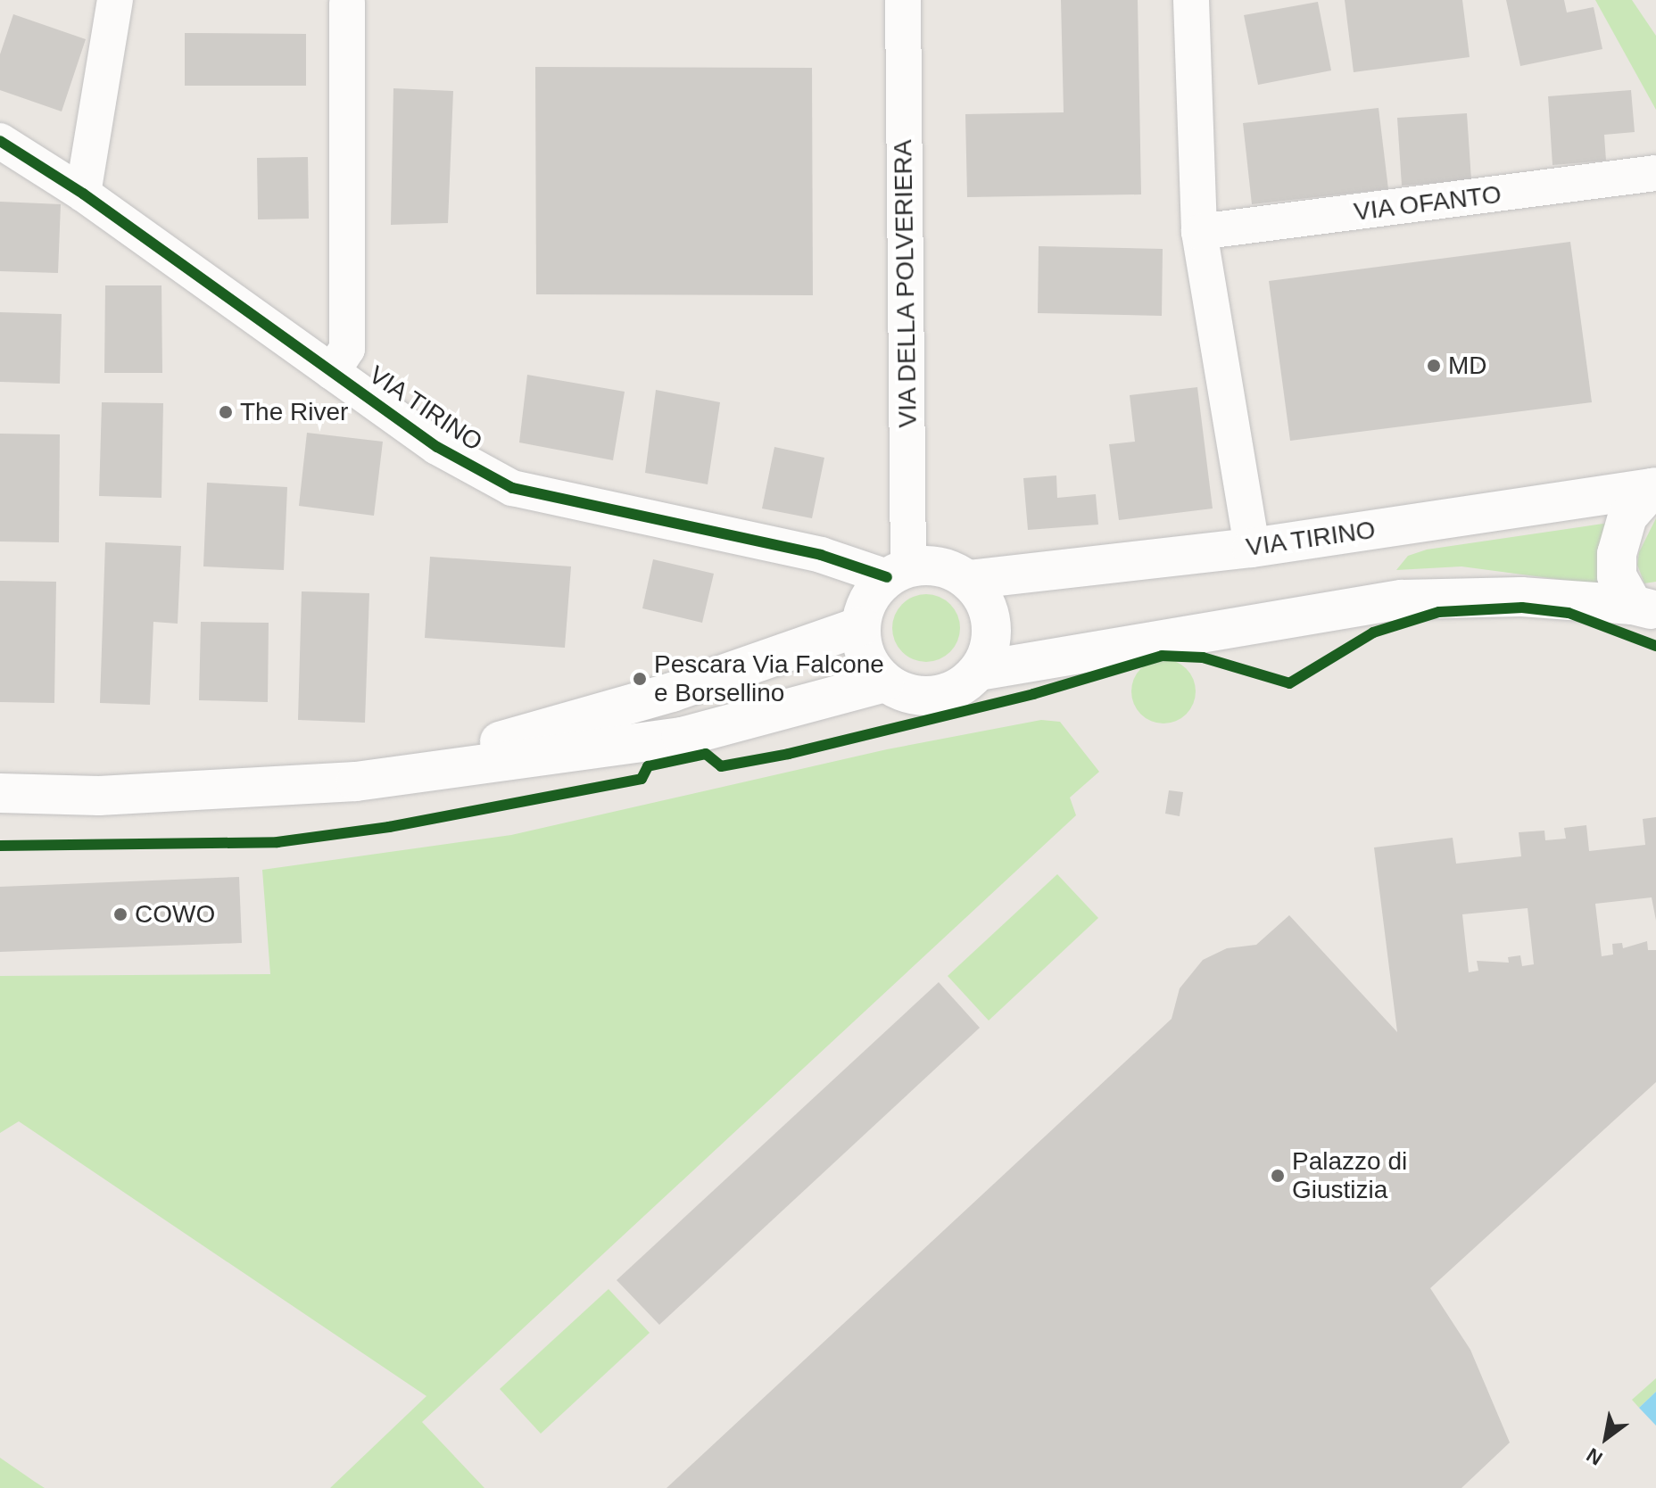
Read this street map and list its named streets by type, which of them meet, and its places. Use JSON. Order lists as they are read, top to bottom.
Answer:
{
  "streets": {
    "street": ["VIA OFANTO", "VIA DELLA POLVERIERA", "VIA TIRINO"]
  },
  "crossings": [
    ["VIA DELLA POLVERIERA", "VIA TIRINO"]
  ],
  "places": [
    "MD",
    "The River",
    "Pescara Via Falcone e Borsellino",
    "COWO",
    "Palazzo di Giustizia"
  ],
  "north": "bottom left"
}
